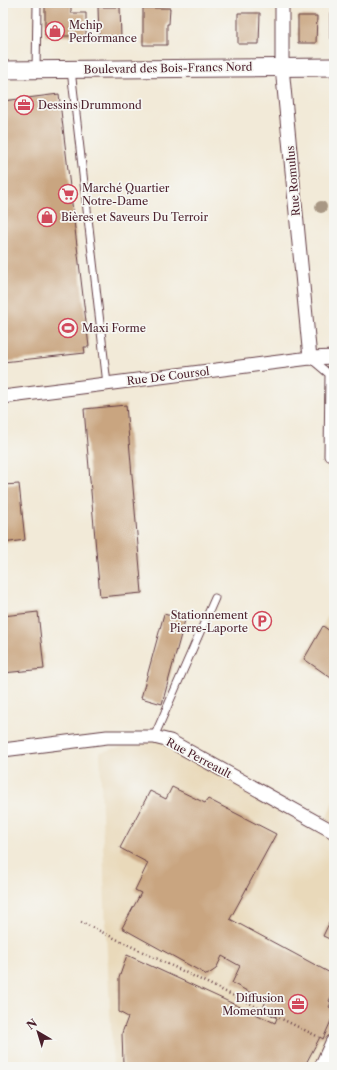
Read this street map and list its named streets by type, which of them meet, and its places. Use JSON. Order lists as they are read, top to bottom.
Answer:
{
  "streets": {
    "street": [
      "Boulevard des Bois-Francs Nord",
      "Rue Romulus",
      "Rue De Coursol",
      "Rue Perreault"
    ]
  },
  "crossings": [
    ["Boulevard des Bois-Francs Nord", "Rue Romulus"],
    ["Rue Romulus", "Rue De Coursol"]
  ],
  "places": {
    "shop": ["Mchip Performance", "Bières et Saveurs Du Terroir"],
    "office": ["Dessins Drummond", "Diffusion Momentum"],
    "supermarket": ["Marché Quartier Notre-Dame"],
    "sports": ["Maxi Forme"],
    "parking": ["Stationnement Pierre-Laporte"]
  },
  "north": "top left"
}
